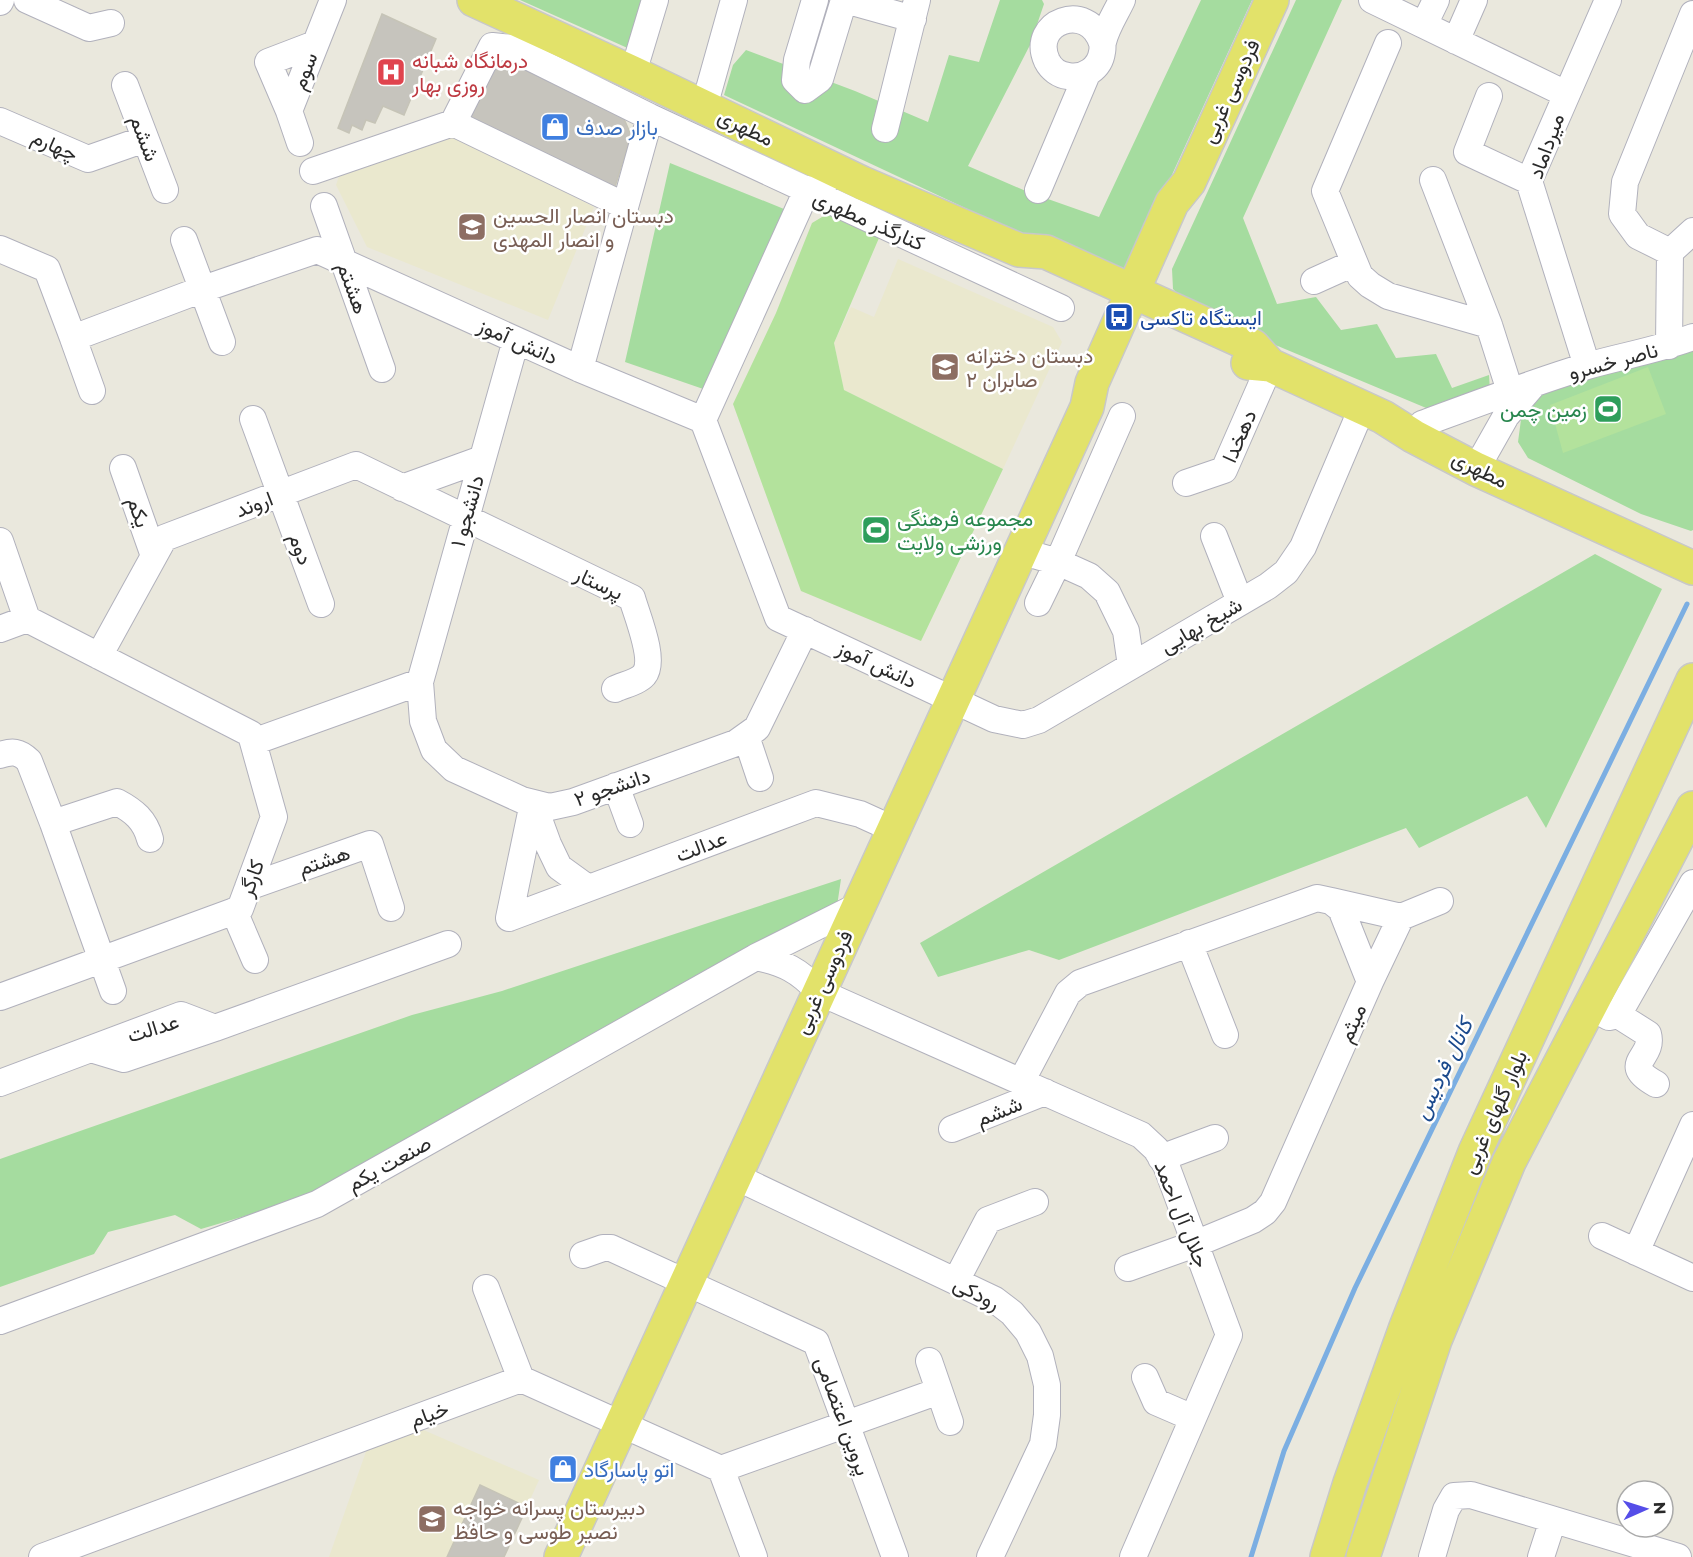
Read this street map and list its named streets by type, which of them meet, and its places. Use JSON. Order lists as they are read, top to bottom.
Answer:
{
  "streets": {
    "main road": ["فردوسی غربی", "مطهری", "بلوار گلهای غربی"],
    "street": [
      "سوم",
      "ششم",
      "چهارم",
      "میرداماد",
      "کنارگذر مطهری",
      "هشتم",
      "دانش آموز",
      "ناصر خسرو",
      "دهخدا",
      "اروند",
      "دانشجو ۱",
      "یکم",
      "دوم",
      "پرستار",
      "شیخ بهایی",
      "دانشجو ۲",
      "عدالت",
      "کارگر",
      "میثم",
      "صنعت یکم",
      "جلال آل احمد",
      "رودکی",
      "خیام",
      "پروین اعتصامی"
    ]
  },
  "crossings": [
    ["فردوسی غربی", "مطهری"],
    ["فردوسی غربی", "دانش آموز"],
    ["فردوسی غربی", "شیخ بهایی"],
    ["فردوسی غربی", "عدالت"],
    ["فردوسی غربی", "صنعت یکم"],
    ["فردوسی غربی", "جلال آل احمد"],
    ["فردوسی غربی", "رودکی"],
    ["فردوسی غربی", "پروین اعتصامی"],
    ["مطهری", "ناصر خسرو"],
    ["مطهری", "دهخدا"],
    ["مطهری", "شیخ بهایی"],
    ["ششم", "چهارم"],
    ["ششم", "جلال آل احمد"],
    ["میرداماد", "ناصر خسرو"],
    ["کنارگذر مطهری", "دانش آموز"],
    ["هشتم", "دانش آموز"],
    ["هشتم", "کارگر"],
    ["دانش آموز", "دانشجو ۱"],
    ["دانش آموز", "شیخ بهایی"],
    ["دانش آموز", "دانشجو ۲"],
    ["اروند", "دانشجو ۱"],
    ["اروند", "یکم"],
    ["اروند", "دوم"],
    ["اروند", "پرستار"],
    ["دانشجو ۱", "پرستار"],
    ["دانشجو ۱", "دانشجو ۲"],
    ["دانشجو ۲", "عدالت"],
    ["میثم", "جلال آل احمد"]
  ],
  "water": ["کانال فردیس"],
  "places": {
    "hospital": ["درمانگاه شبانه روزی بهار"],
    "shop": ["بازار صدف", "اتو پاسارگاد"],
    "school or university": ["دبستان انصار الحسین و انصار المهدی", "دبستان دخترانه صابران ۲", "دبیرستان پسرانه خواجه نصیر طوسی و حافظ"],
    "bus stop": ["ایستگاه تاکسی"],
    "sports": ["زمین چمن", "مجموعه فرهنگی ورزشی ولایت"]
  },
  "north": "right"
}
